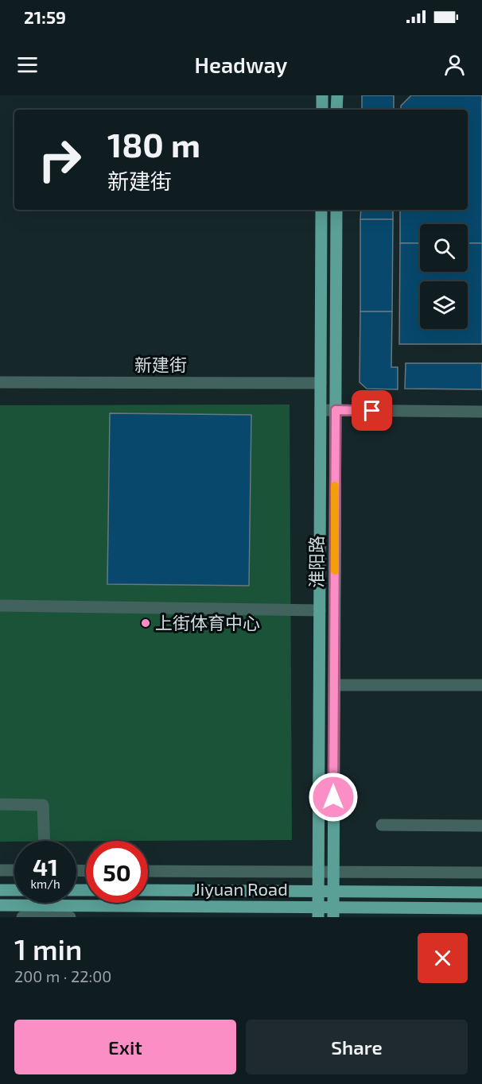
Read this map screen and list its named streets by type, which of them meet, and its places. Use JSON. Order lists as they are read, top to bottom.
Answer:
{
  "streets": {
    "main road": ["淮阳路", "Jiyuan Road"],
    "street": ["新建街"]
  },
  "crossings": [
    ["新建街", "淮阳路"],
    ["淮阳路", "Jiyuan Road"]
  ],
  "places": ["上街体育中心"],
  "page": {
    "status": "21:59",
    "header": "Headway",
    "turn": ["180 m", "新建街"],
    "speed": "41 km/h",
    "limit": "50",
    "heading": ["1 min", "200 m · 22:00"],
    "buttons": ["Exit", "Share"]
  }
}
